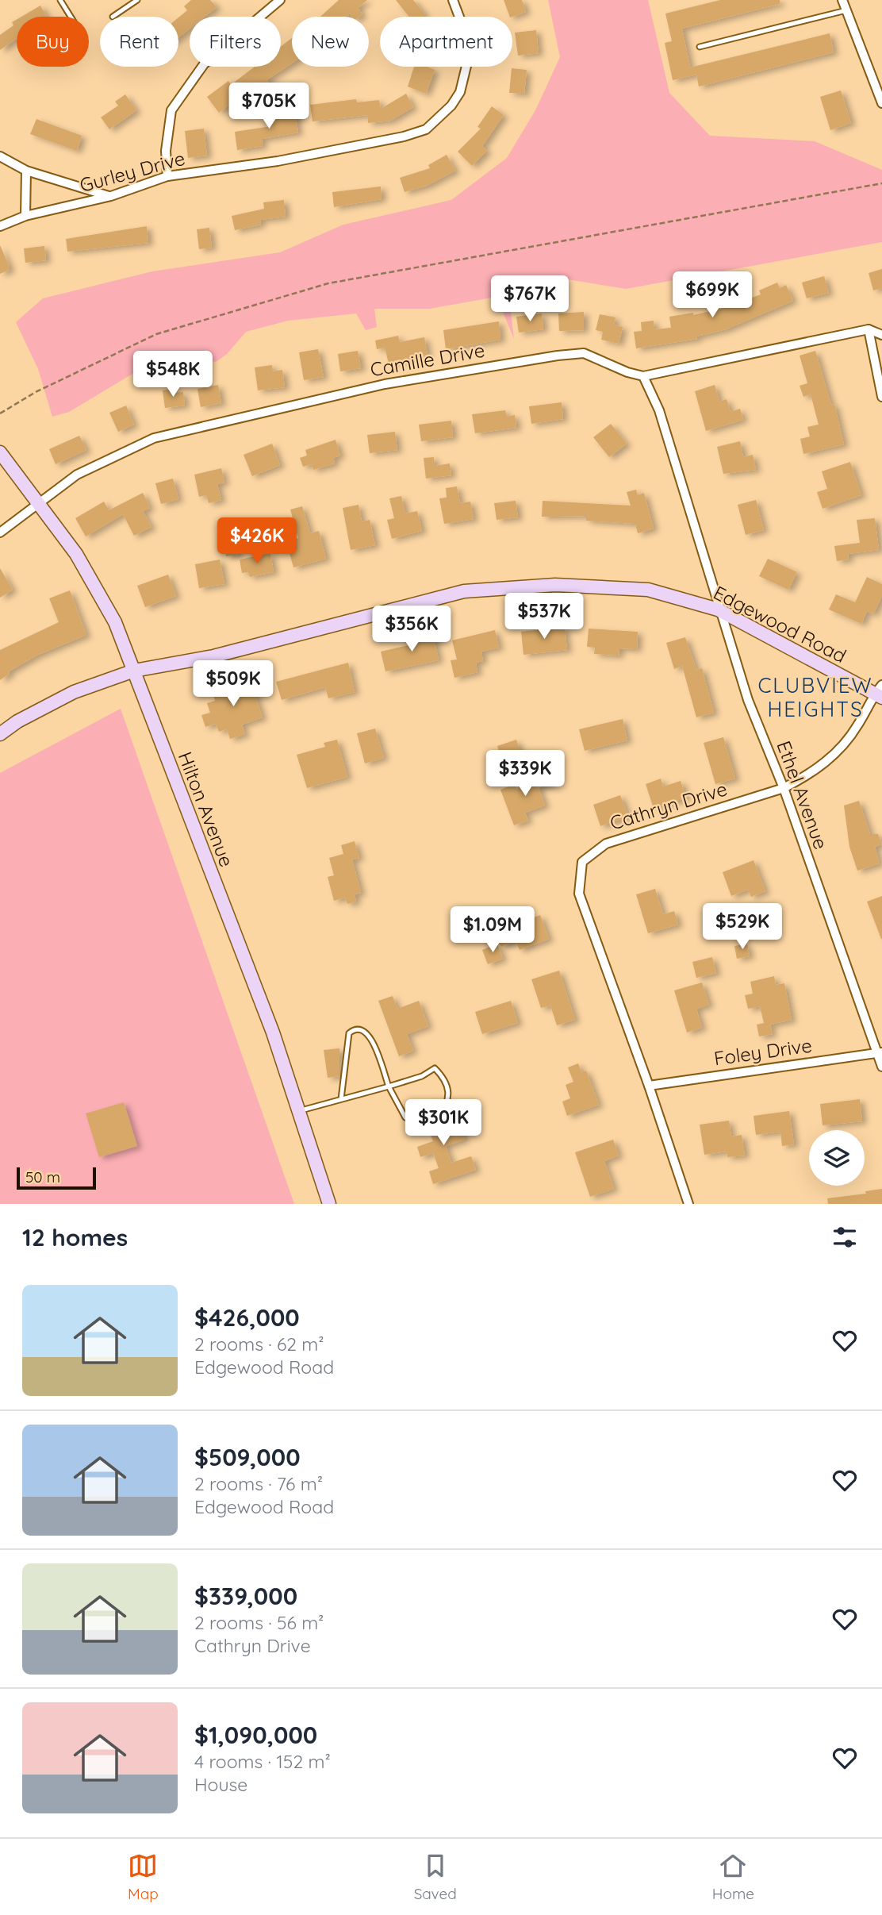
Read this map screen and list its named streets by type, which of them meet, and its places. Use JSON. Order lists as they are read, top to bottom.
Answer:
{
  "streets": {
    "street": [
      "Gurley Drive",
      "Camille Drive",
      "Edgewood Road",
      "Ethel Avenue",
      "Cathryn Drive",
      "Hilton Avenue",
      "Foley Drive"
    ]
  },
  "crossings": [
    ["Camille Drive", "Ethel Avenue"],
    ["Camille Drive", "Hilton Avenue"],
    ["Edgewood Road", "Ethel Avenue"],
    ["Edgewood Road", "Cathryn Drive"],
    ["Edgewood Road", "Hilton Avenue"],
    ["Ethel Avenue", "Cathryn Drive"],
    ["Ethel Avenue", "Foley Drive"],
    ["Cathryn Drive", "Foley Drive"]
  ],
  "districts": ["CLUBVIEW HEIGHTS"],
  "scale_bar": "50 m",
  "page": {
    "chip": [
      "Buy",
      "Rent",
      "Filters",
      "New",
      "Apartment"
    ],
    "price": [
      "$705K",
      "$699K",
      "$767K",
      "$548K",
      "$426K",
      "$537K",
      "$356K",
      "$509K",
      "$339K",
      "$529K",
      "$1.09M",
      "$301K"
    ],
    "scale": "50 m",
    "heading": "12 homes",
    "list": [
      {
        "name": "$426,000",
        "note": "2 rooms · 62 m² · Edgewood Road"
      },
      {
        "name": "$509,000",
        "note": "2 rooms · 76 m² · Edgewood Road"
      },
      {
        "name": "$339,000",
        "note": "2 rooms · 56 m² · Cathryn Drive"
      },
      {
        "name": "$1,090,000",
        "note": "4 rooms · 152 m² · House"
      }
    ],
    "tabs": ["Map", "Saved", "Home"]
  }
}
